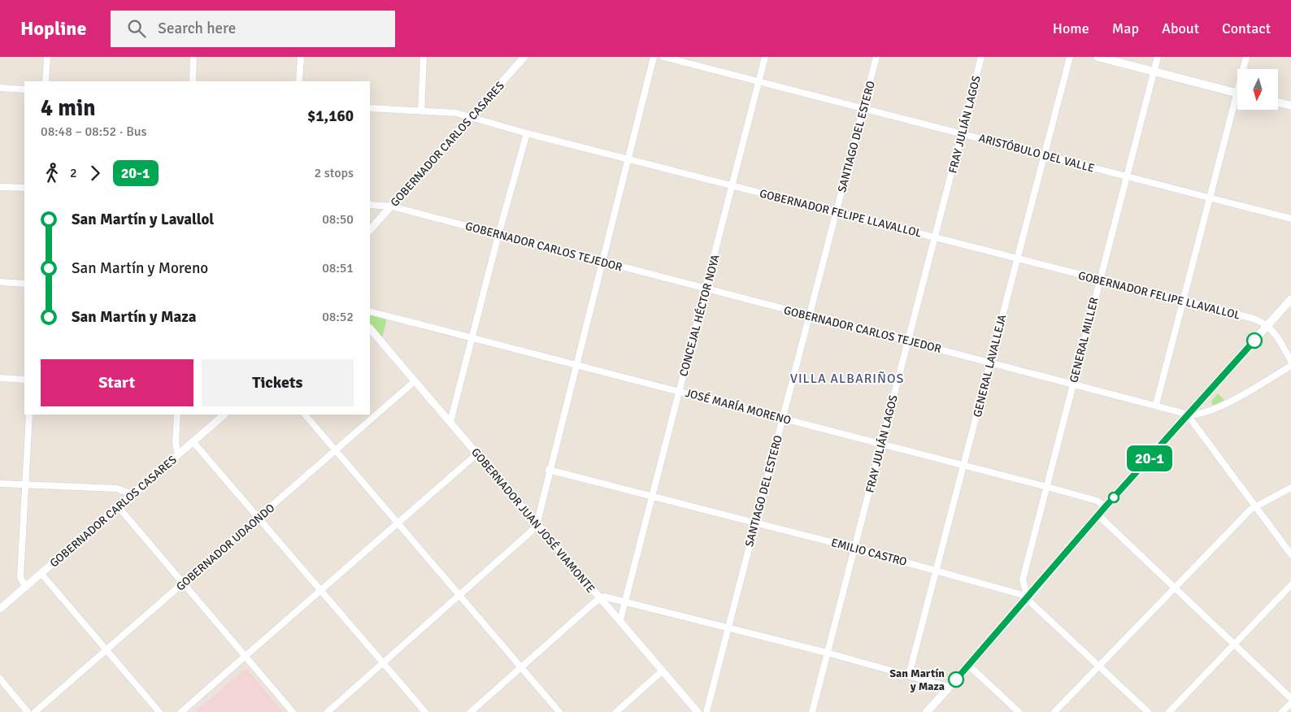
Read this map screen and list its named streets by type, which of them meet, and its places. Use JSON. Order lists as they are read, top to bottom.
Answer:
{
  "streets": {
    "street": [
      "FRAY JULIÁN LAGOS",
      "SANTIAGO DEL ESTERO",
      "GOBERNADOR CARLOS CASARES",
      "ARISTÓBULO DEL VALLE",
      "GOBERNADOR FELIPE LLAVALLOL",
      "GOBERNADOR CARLOS TEJEDOR",
      "CONCEJAL HÉCTOR NOYA",
      "GENERAL MILLER",
      "GENERAL LAVALLEJA",
      "JOSÉ MARÍA MORENO",
      "GOBERNADOR JUAN JOSÉ VIAMONTE",
      "GOBERNADOR UDAONDO",
      "EMILIO CASTRO"
    ]
  },
  "crossings": [
    ["FRAY JULIÁN LAGOS", "ARISTÓBULO DEL VALLE"],
    ["FRAY JULIÁN LAGOS", "GOBERNADOR FELIPE LLAVALLOL"],
    ["FRAY JULIÁN LAGOS", "GOBERNADOR CARLOS TEJEDOR"],
    ["FRAY JULIÁN LAGOS", "JOSÉ MARÍA MORENO"],
    ["FRAY JULIÁN LAGOS", "EMILIO CASTRO"],
    ["SANTIAGO DEL ESTERO", "ARISTÓBULO DEL VALLE"],
    ["SANTIAGO DEL ESTERO", "GOBERNADOR FELIPE LLAVALLOL"],
    ["SANTIAGO DEL ESTERO", "GOBERNADOR CARLOS TEJEDOR"],
    ["SANTIAGO DEL ESTERO", "JOSÉ MARÍA MORENO"],
    ["SANTIAGO DEL ESTERO", "EMILIO CASTRO"],
    ["GOBERNADOR CARLOS CASARES", "GOBERNADOR FELIPE LLAVALLOL"],
    ["GOBERNADOR CARLOS CASARES", "GOBERNADOR CARLOS TEJEDOR"],
    ["ARISTÓBULO DEL VALLE", "CONCEJAL HÉCTOR NOYA"],
    ["ARISTÓBULO DEL VALLE", "GENERAL MILLER"],
    ["ARISTÓBULO DEL VALLE", "GENERAL LAVALLEJA"],
    ["GOBERNADOR FELIPE LLAVALLOL", "CONCEJAL HÉCTOR NOYA"],
    ["GOBERNADOR FELIPE LLAVALLOL", "GENERAL MILLER"],
    ["GOBERNADOR FELIPE LLAVALLOL", "GENERAL LAVALLEJA"],
    ["GOBERNADOR CARLOS TEJEDOR", "CONCEJAL HÉCTOR NOYA"],
    ["GOBERNADOR CARLOS TEJEDOR", "GENERAL MILLER"],
    ["GOBERNADOR CARLOS TEJEDOR", "GENERAL LAVALLEJA"],
    ["CONCEJAL HÉCTOR NOYA", "JOSÉ MARÍA MORENO"],
    ["CONCEJAL HÉCTOR NOYA", "GOBERNADOR JUAN JOSÉ VIAMONTE"],
    ["CONCEJAL HÉCTOR NOYA", "EMILIO CASTRO"],
    ["GENERAL MILLER", "JOSÉ MARÍA MORENO"],
    ["GENERAL MILLER", "EMILIO CASTRO"],
    ["GENERAL LAVALLEJA", "JOSÉ MARÍA MORENO"],
    ["GENERAL LAVALLEJA", "EMILIO CASTRO"],
    ["GOBERNADOR JUAN JOSÉ VIAMONTE", "GOBERNADOR UDAONDO"]
  ],
  "districts": ["VILLA ALBARIÑOS"],
  "places": ["San Martín y Maza"],
  "lines": ["bus line 20-1"],
  "north": "bottom",
  "page": {
    "header": "Hopline",
    "search": "Search here",
    "nav": [
      "Home",
      "Map",
      "About",
      "Contact"
    ],
    "on_map": "20-1",
    "heading": ["4 min", "08:48 – 08:52 · Bus", "$1,160"],
    "legs": ["2", "20-1", "2 stops"],
    "list": [
      {
        "name": "San Martín y Lavallol",
        "value": "08:50"
      },
      {
        "name": "San Martín y Moreno",
        "value": "08:51"
      },
      {
        "name": "San Martín y Maza",
        "value": "08:52"
      }
    ],
    "buttons": ["Start", "Tickets"]
  }
}
